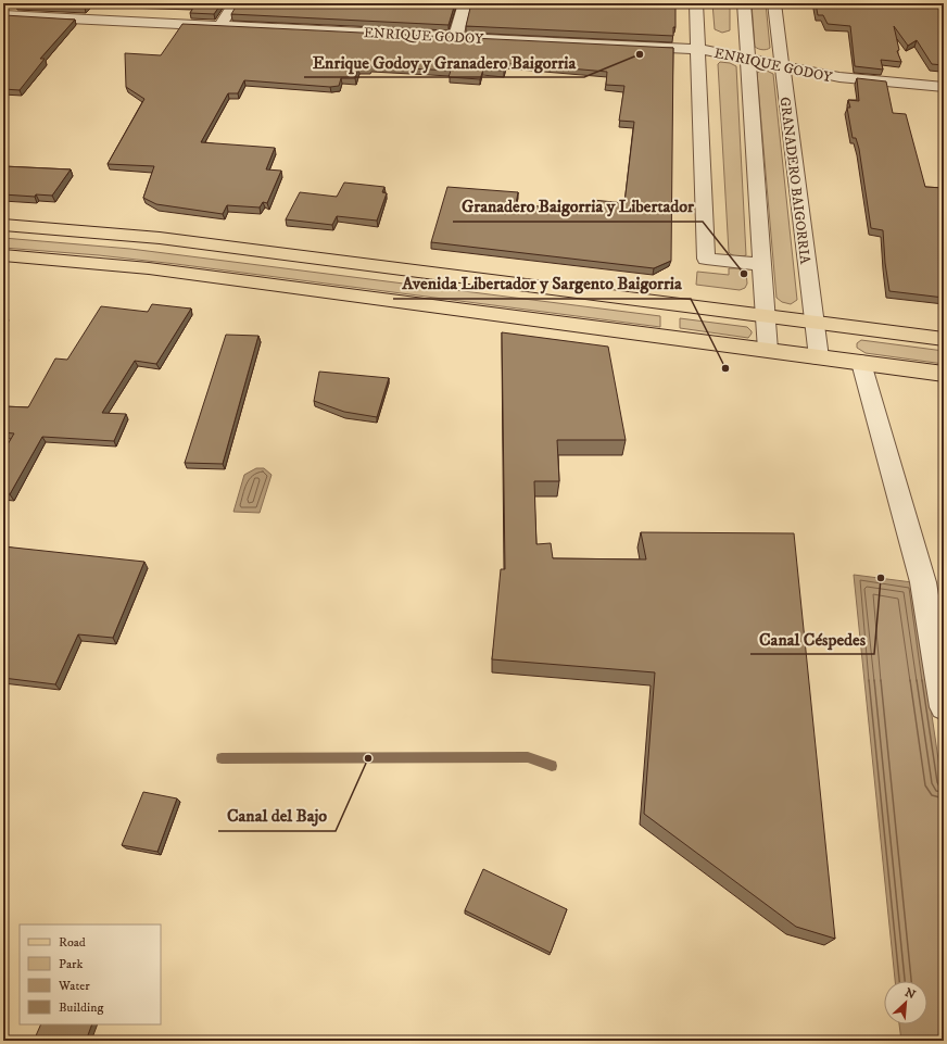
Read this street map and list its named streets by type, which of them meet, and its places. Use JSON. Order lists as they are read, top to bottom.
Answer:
{
  "streets": {
    "street": ["ENRIQUE GODOY", "GRANADERO BAIGORRIA"]
  },
  "crossings": [
    ["ENRIQUE GODOY", "GRANADERO BAIGORRIA"]
  ],
  "places": [
    "Enrique Godoy y Granadero Baigorria",
    "Granadero Baigorria y Libertador",
    "Avenida Libertador y Sargento Baigorria",
    "Canal Céspedes",
    "Canal del Bajo"
  ],
  "legend": [
    "Road",
    "Park",
    "Water",
    "Building"
  ],
  "north": "top right"
}
